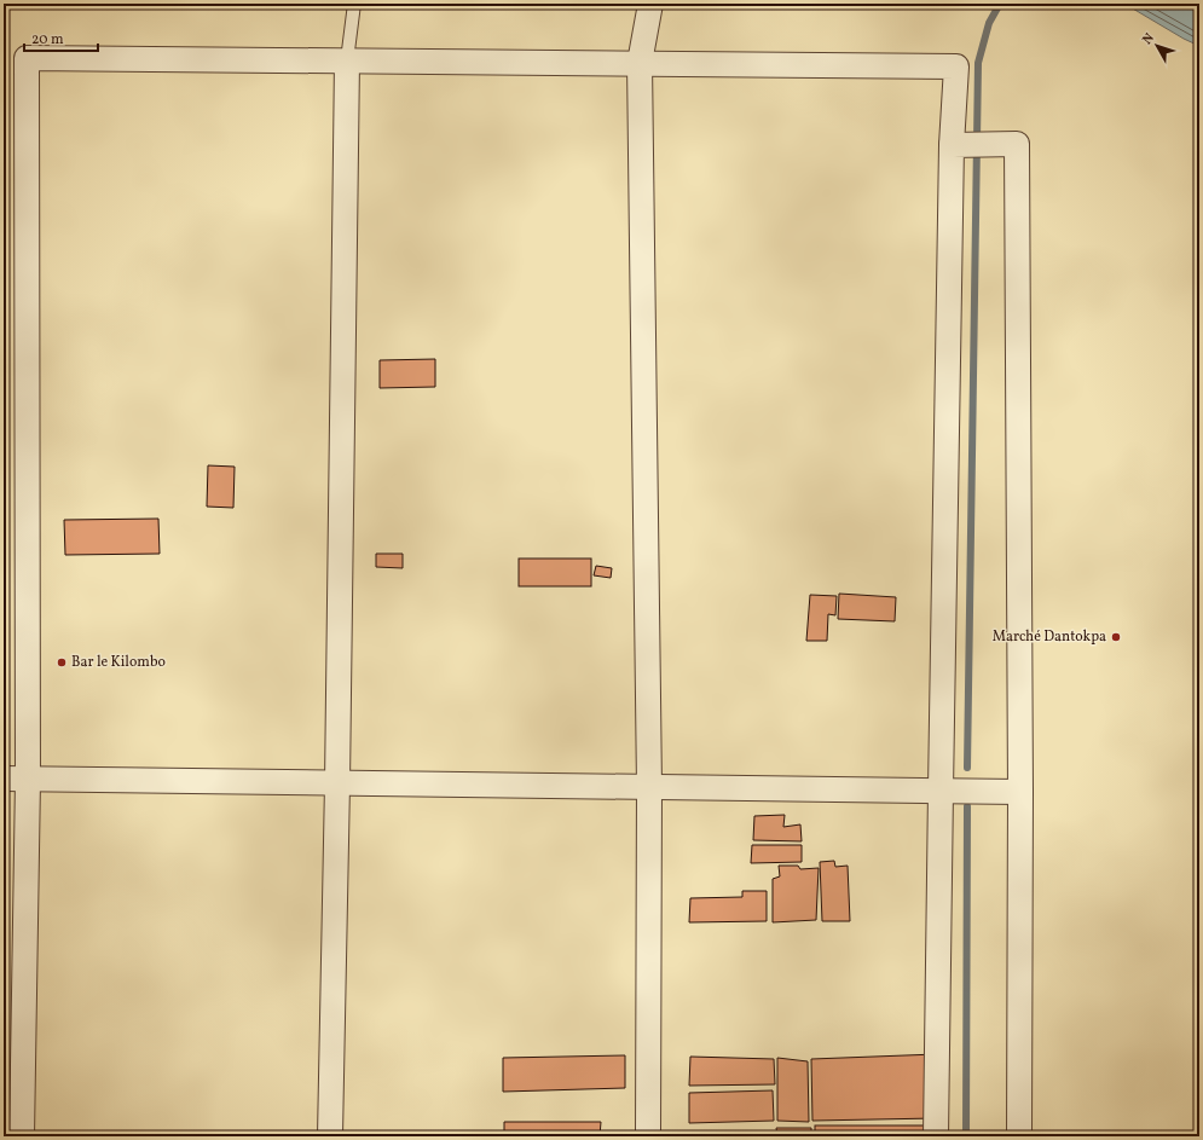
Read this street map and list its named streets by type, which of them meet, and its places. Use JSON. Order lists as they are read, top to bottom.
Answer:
{
  "places": ["Marché Dantokpa", "Bar le Kilombo"],
  "scale_bar": "20 m",
  "north": "top left"
}
